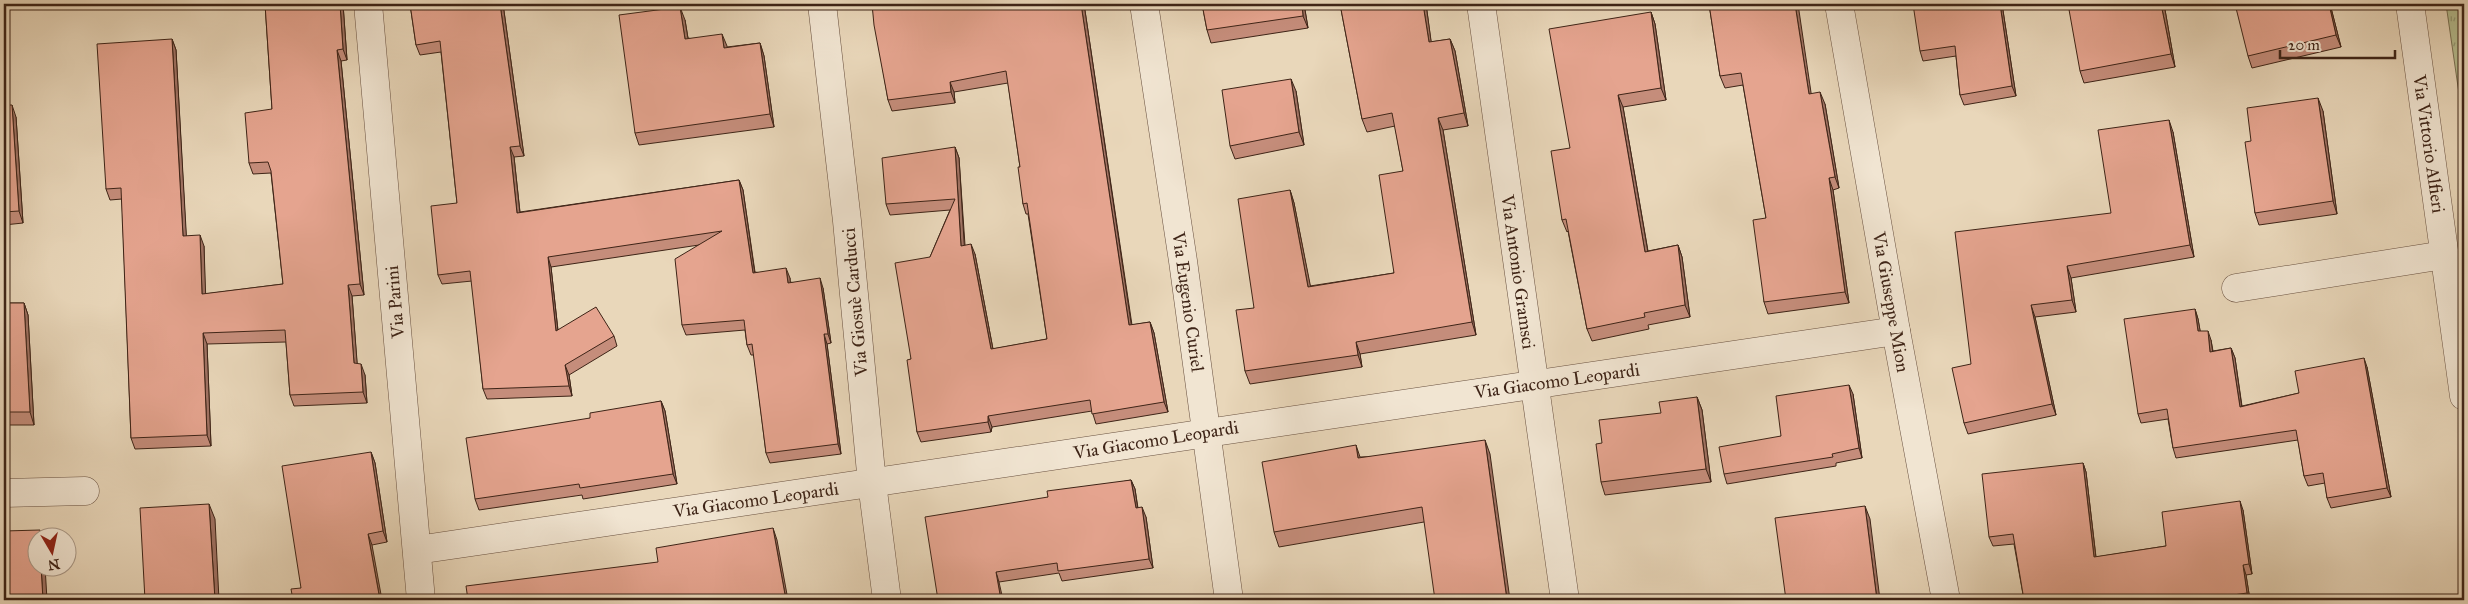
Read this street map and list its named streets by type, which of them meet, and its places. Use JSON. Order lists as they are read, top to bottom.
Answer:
{
  "streets": {
    "street": [
      "Via Vittorio Alfieri",
      "Via Antonio Gramsci",
      "Via Parini",
      "Via Giosuè Carducci",
      "Via Eugenio Curiel",
      "Via Giuseppe Mion",
      "Via Giacomo Leopardi"
    ]
  },
  "crossings": [
    ["Via Antonio Gramsci", "Via Giacomo Leopardi"],
    ["Via Parini", "Via Giacomo Leopardi"],
    ["Via Giosuè Carducci", "Via Giacomo Leopardi"],
    ["Via Eugenio Curiel", "Via Giacomo Leopardi"],
    ["Via Giuseppe Mion", "Via Giacomo Leopardi"]
  ],
  "scale_bar": "20 m",
  "north": "bottom"
}
